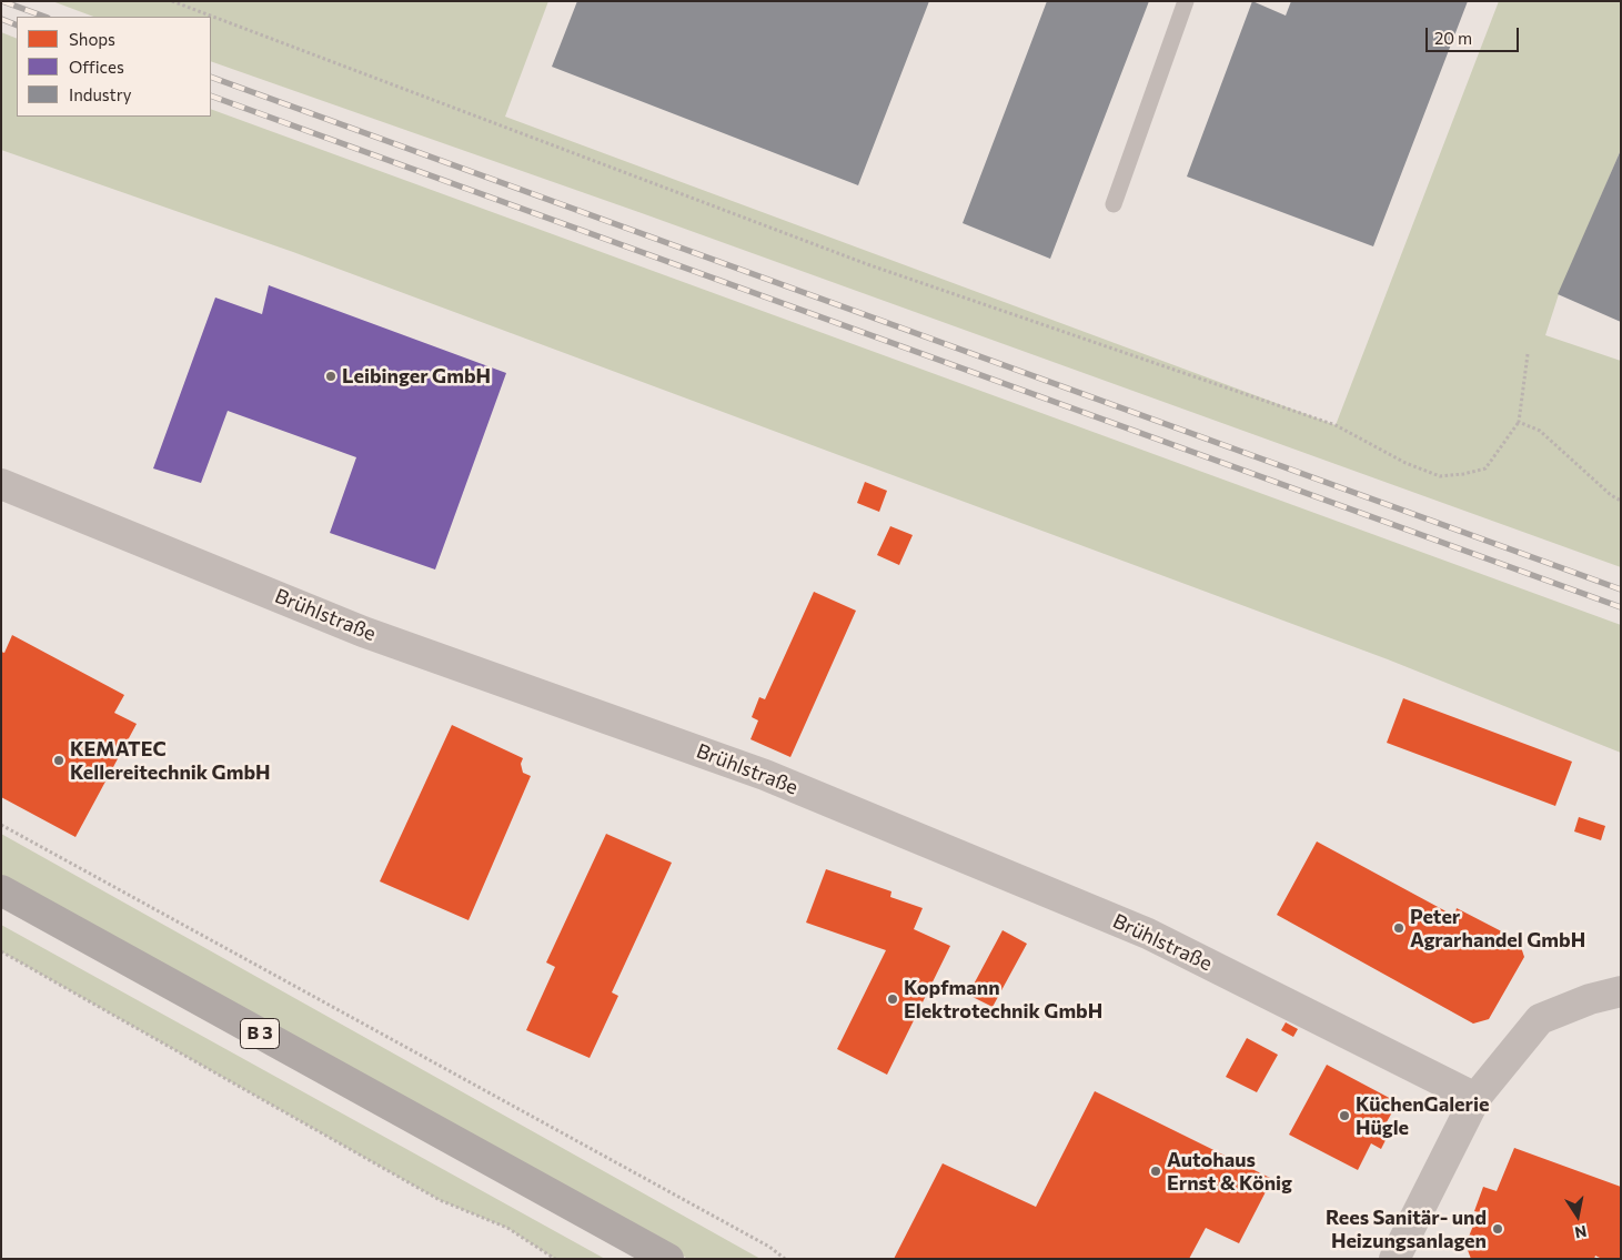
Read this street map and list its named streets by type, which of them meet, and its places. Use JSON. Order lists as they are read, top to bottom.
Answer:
{
  "streets": {
    "main road": ["B 3"],
    "street": ["Brühlstraße"]
  },
  "places": [
    "Leibinger GmbH",
    "KEMATEC Kellereitechnik GmbH",
    "Peter Agrarhandel GmbH",
    "Kopfmann Elektrotechnik GmbH",
    "KüchenGalerie Hügle",
    "Autohaus Ernst & König",
    "Rees Sanitär- und Heizungsanlagen"
  ],
  "legend": ["Shops", "Offices", "Industry"],
  "scale_bar": "20 m",
  "north": "bottom"
}
